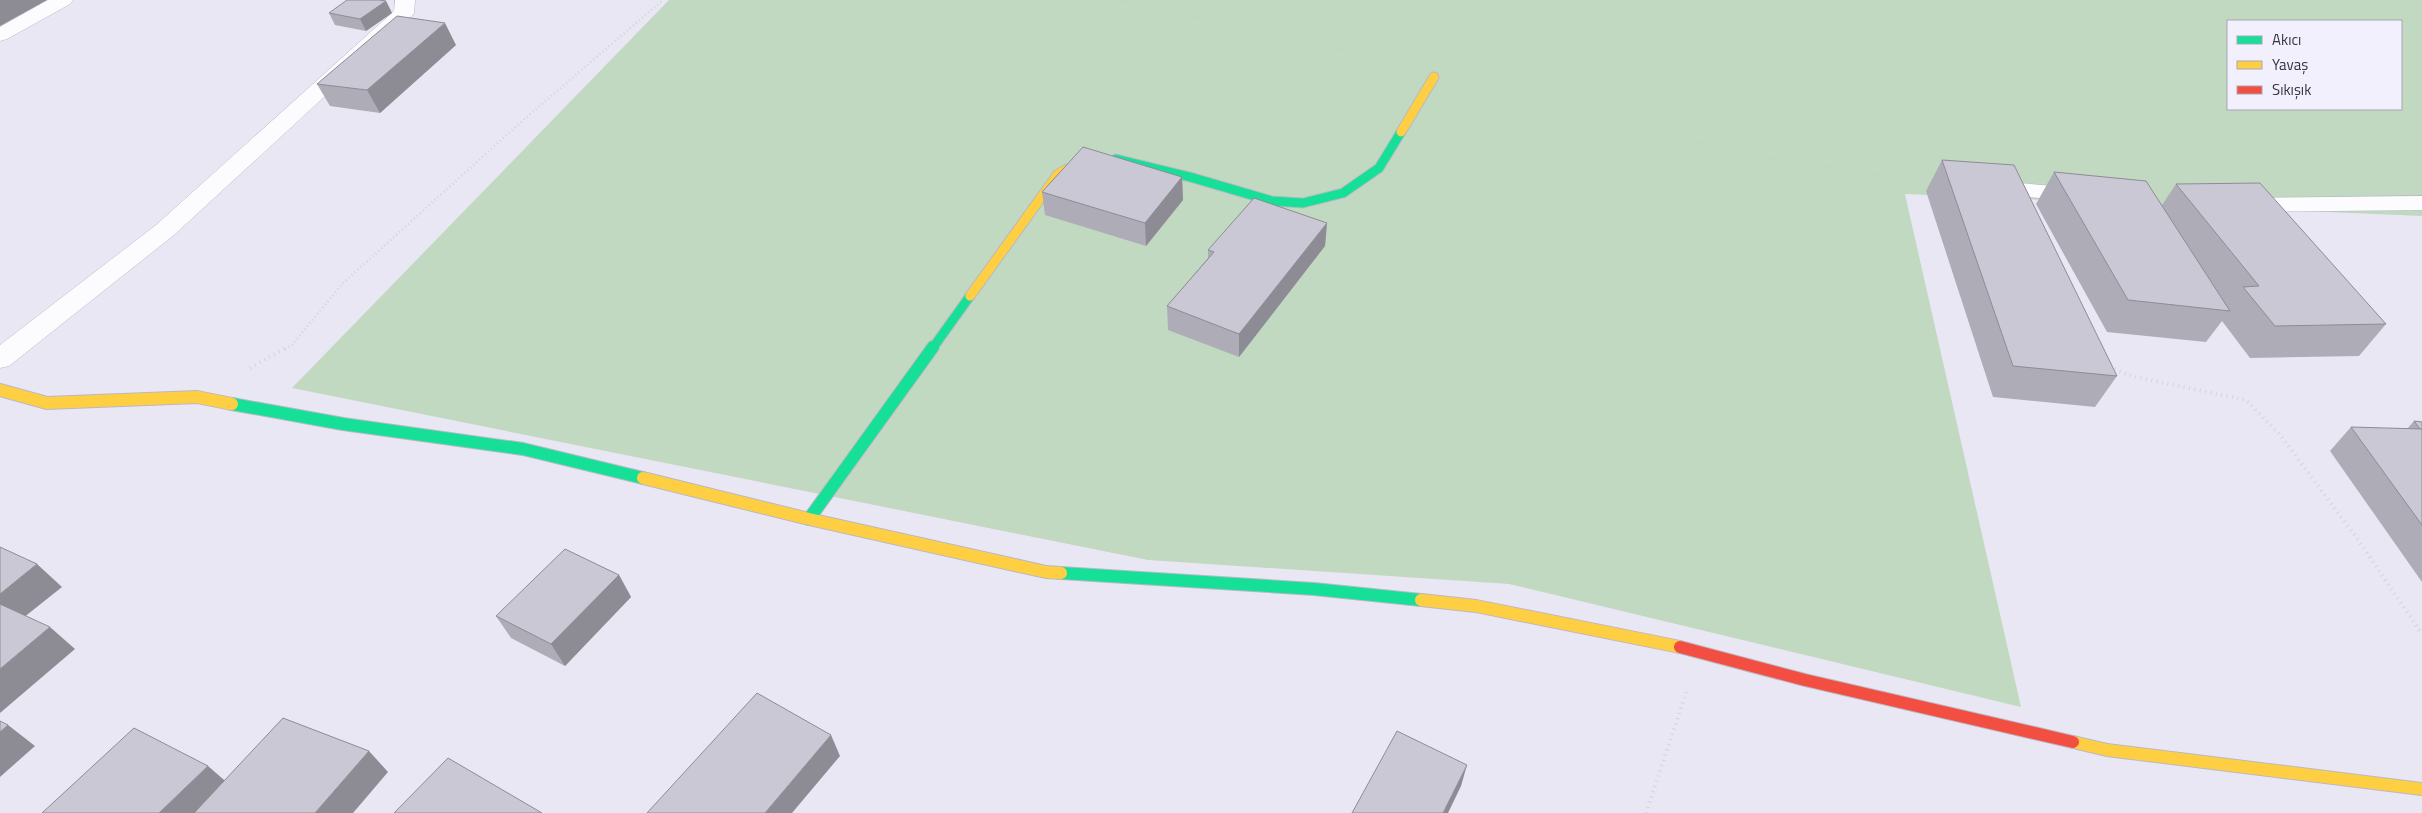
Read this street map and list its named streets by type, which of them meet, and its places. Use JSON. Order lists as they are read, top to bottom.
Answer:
{
  "legend": ["Akıcı", "Yavaş", "Sıkışık"]
}
